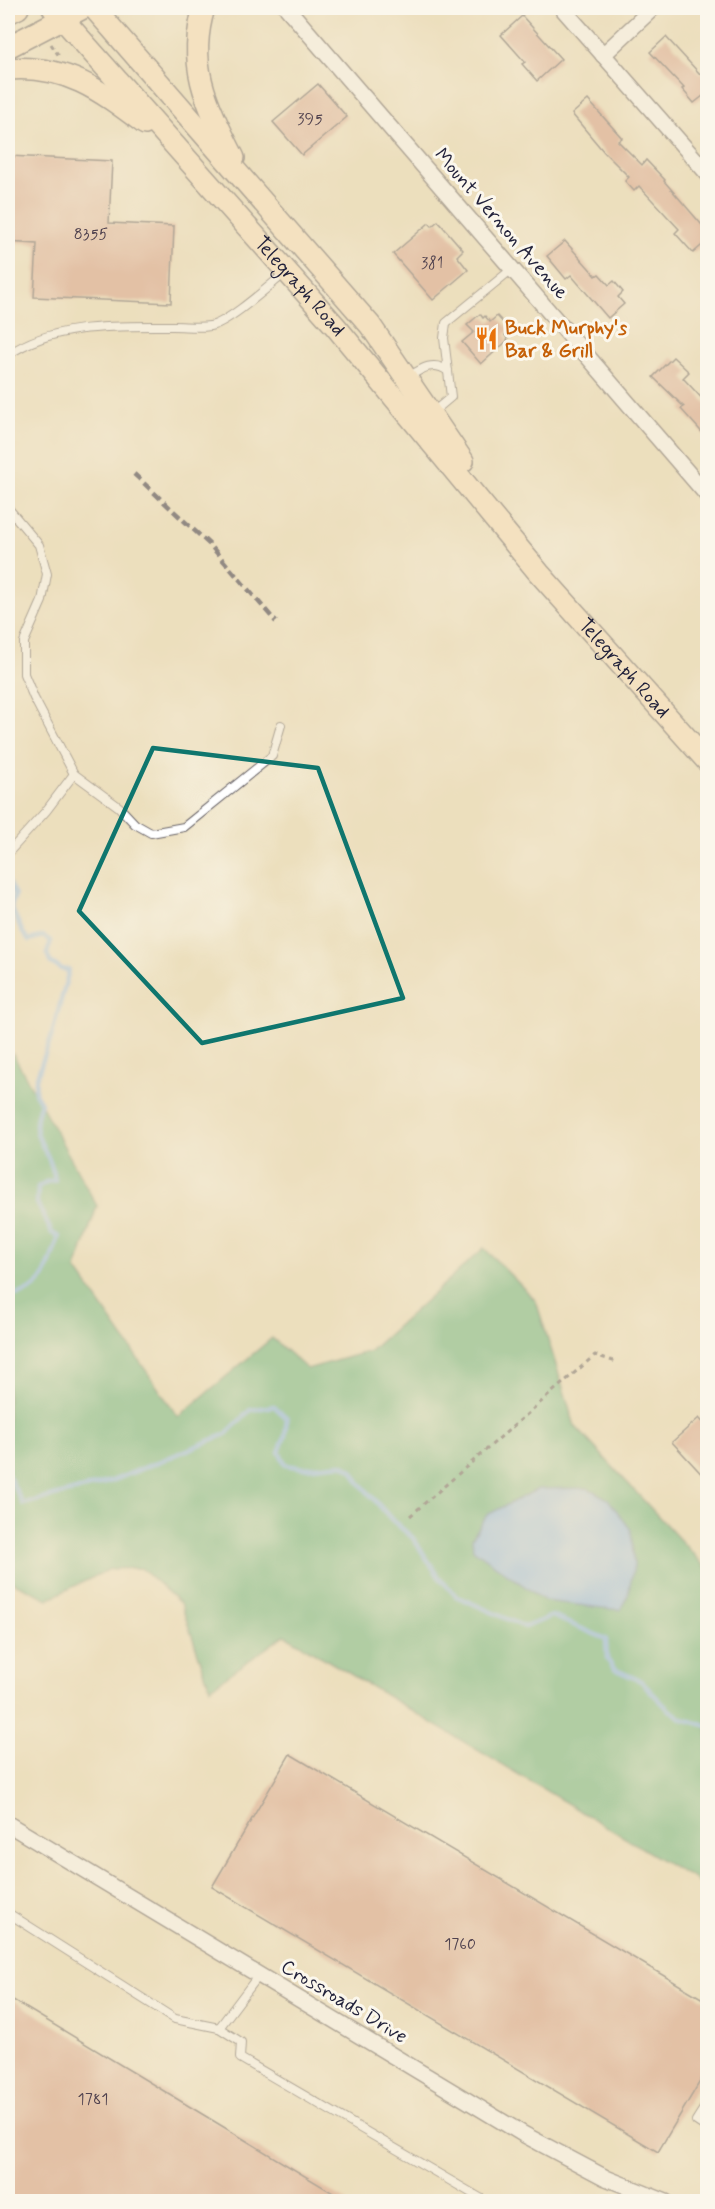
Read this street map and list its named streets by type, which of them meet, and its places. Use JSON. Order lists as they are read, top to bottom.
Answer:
{
  "streets": {
    "main road": ["Telegraph Road"],
    "street": ["Mount Vernon Avenue", "Crossroads Drive"]
  },
  "places": {
    "restaurant": ["Buck Murphy's Bar & Grill"]
  },
  "house_numbers": [
    "395",
    "8355",
    "381",
    "1760",
    "1781"
  ]
}
